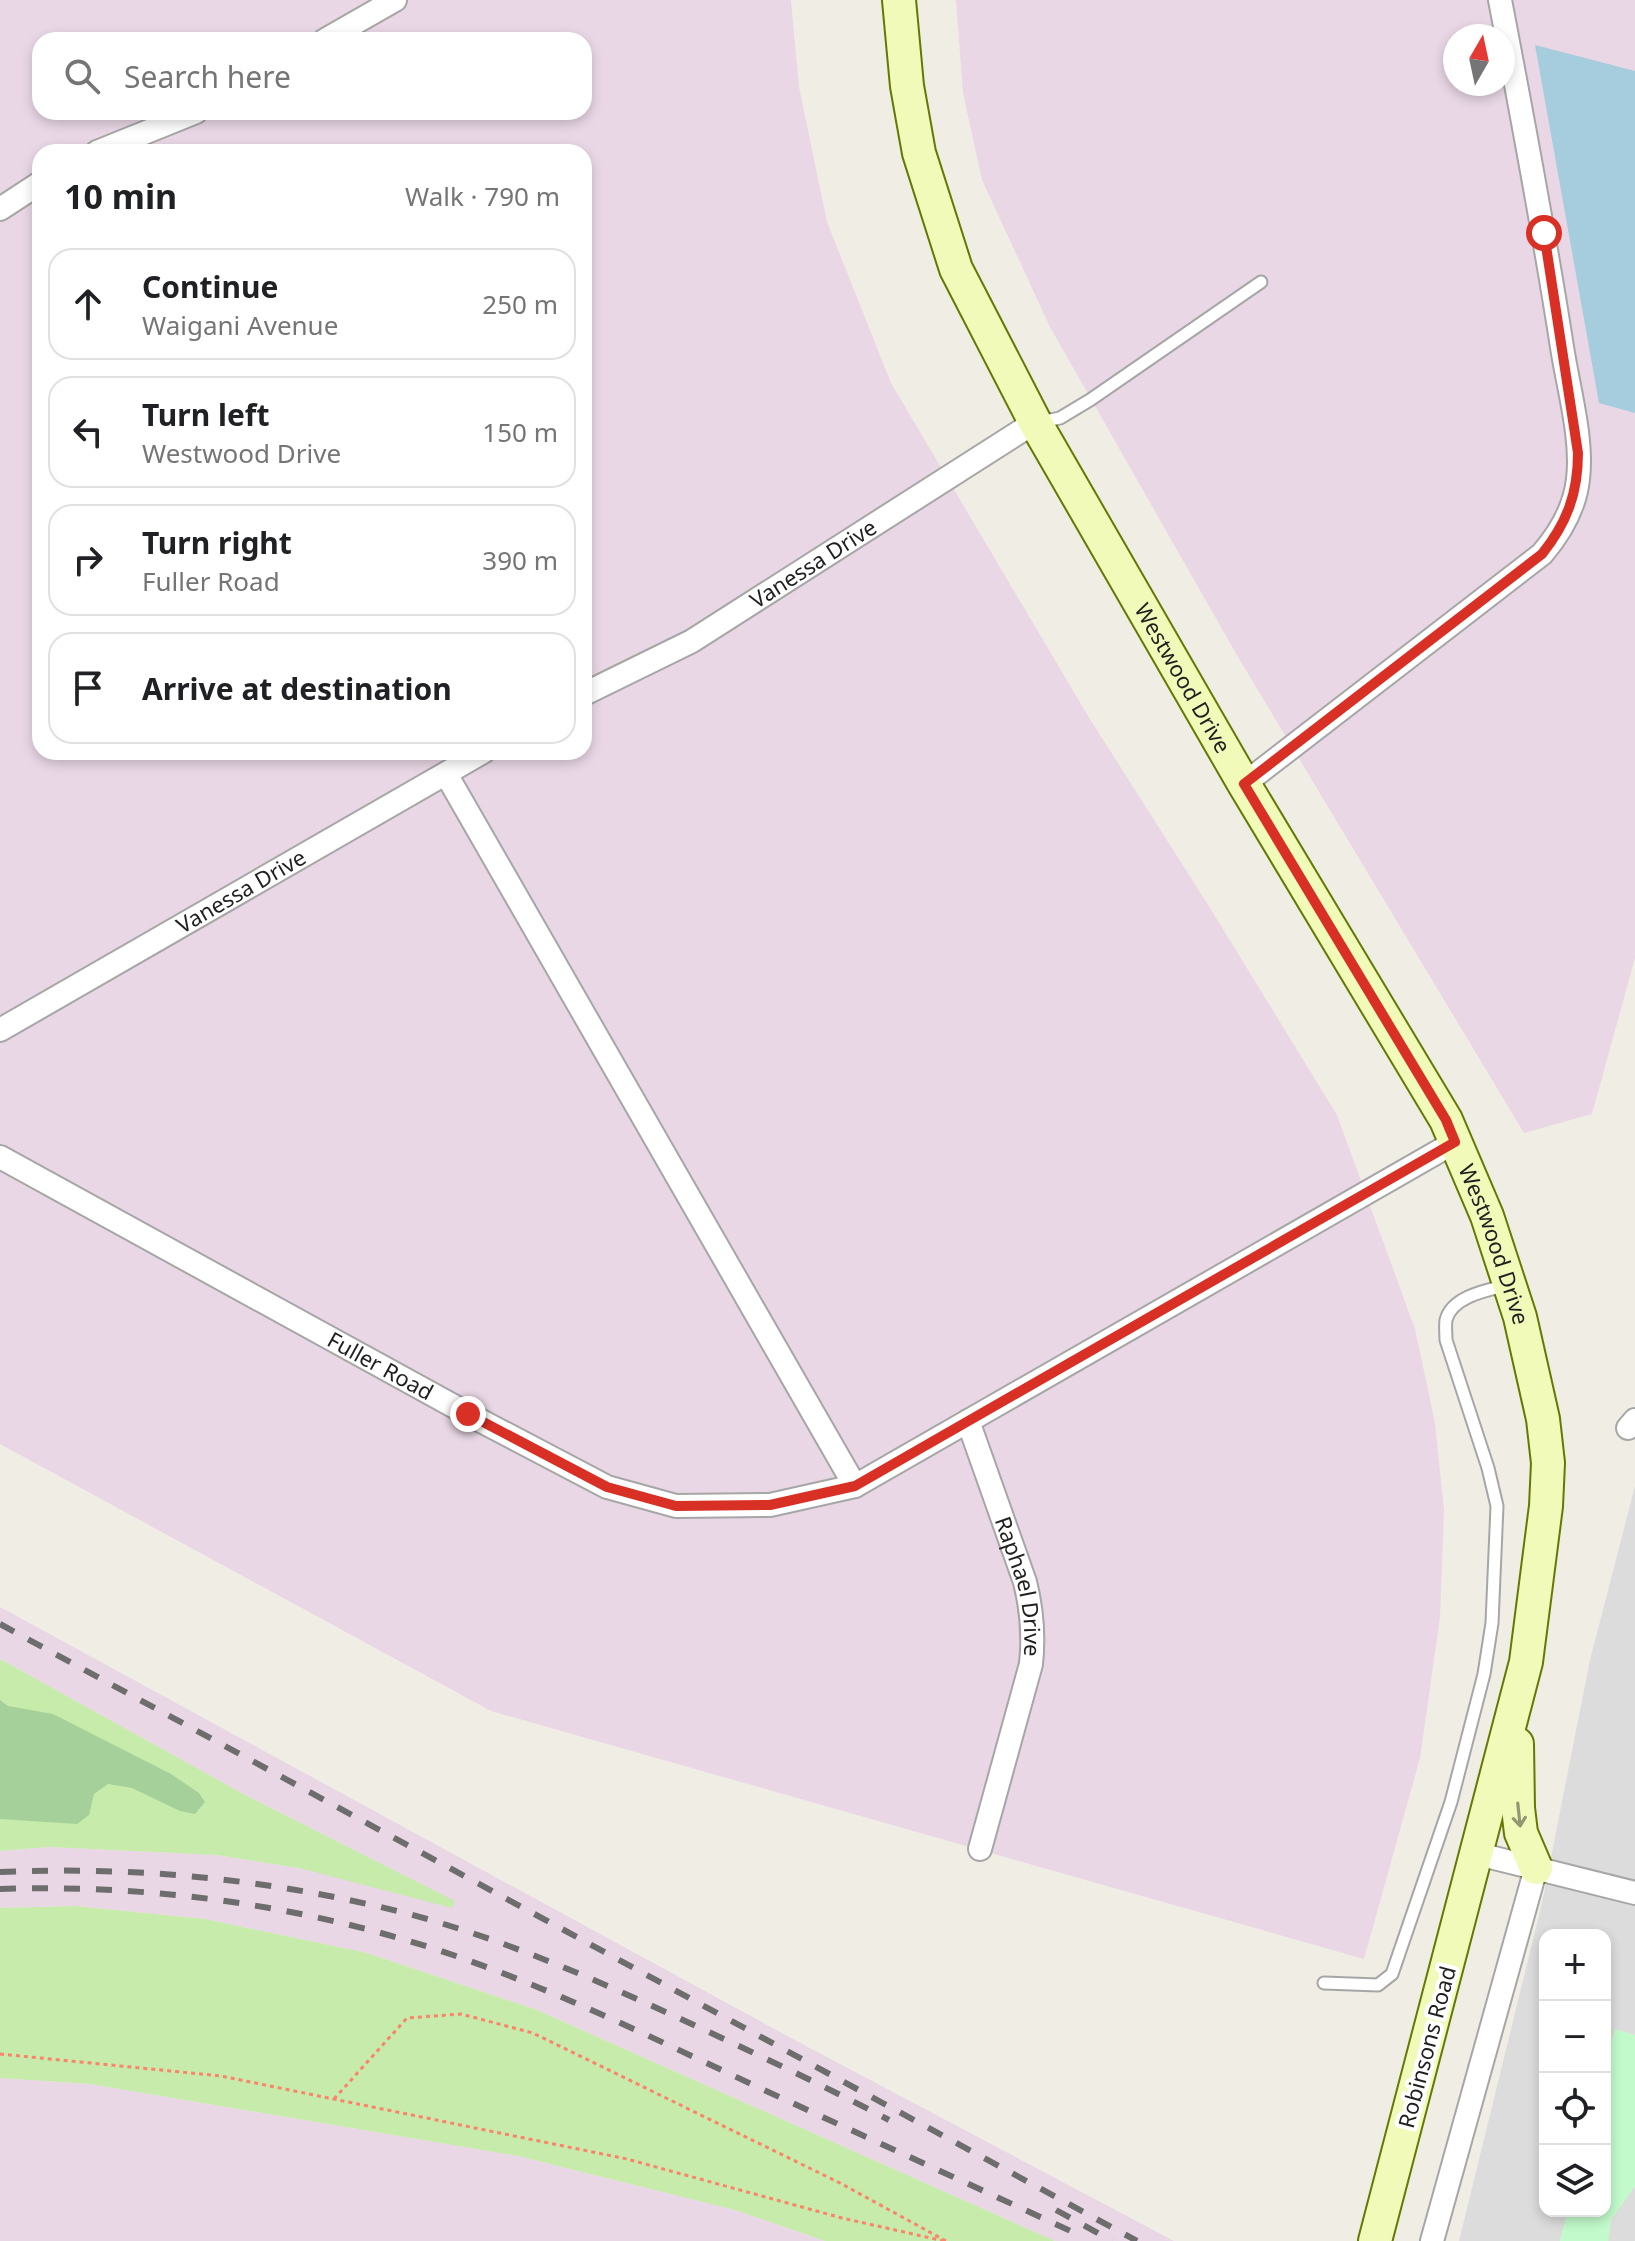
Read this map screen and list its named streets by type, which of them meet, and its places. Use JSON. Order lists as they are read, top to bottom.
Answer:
{
  "streets": {
    "main road": ["Westwood Drive", "Robinsons Road"],
    "street": ["Vanessa Drive", "Fuller Road", "Raphael Drive"]
  },
  "crossings": [
    ["Vanessa Drive", "Westwood Drive"],
    ["Westwood Drive", "Fuller Road"],
    ["Westwood Drive", "Robinsons Road"],
    ["Fuller Road", "Raphael Drive"]
  ],
  "north": "top",
  "page": {
    "search": "Search here",
    "heading": ["10 min", "Walk · 790 m"],
    "list": [
      ["Continue", "Waigani Avenue", "250 m"],
      ["Turn left", "Westwood Drive", "150 m"],
      ["Turn right", "Fuller Road", "390 m"],
      "Arrive at destination"
    ],
    "map_buttons": ["+", "−"]
  }
}
